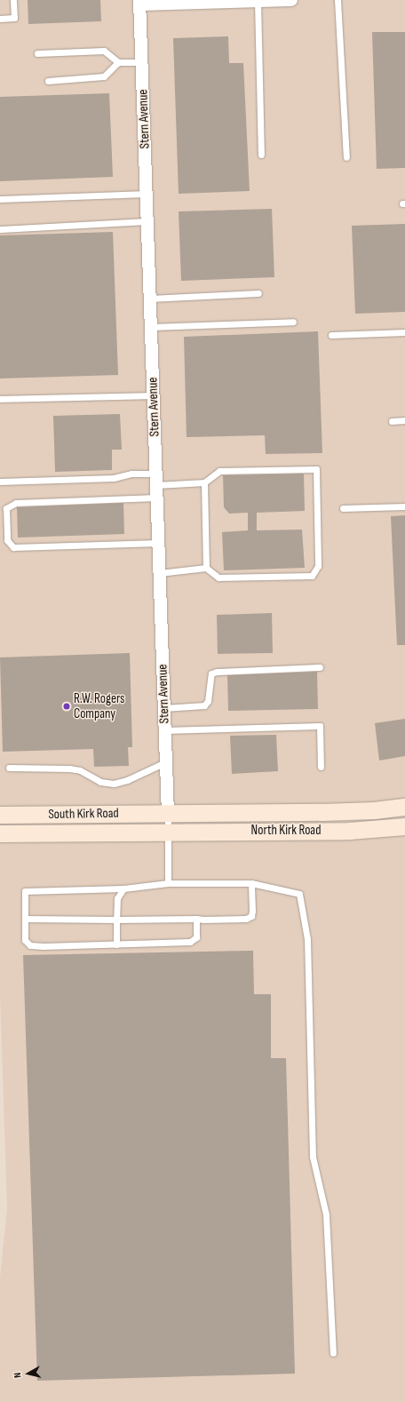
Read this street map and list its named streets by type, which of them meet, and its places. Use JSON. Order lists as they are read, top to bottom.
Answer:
{
  "streets": {
    "main road": ["South Kirk Road", "North Kirk Road"],
    "street": ["Stern Avenue"]
  },
  "crossings": [
    ["Stern Avenue", "South Kirk Road"],
    ["Stern Avenue", "North Kirk Road"],
    ["South Kirk Road", "North Kirk Road"]
  ],
  "places": ["R.W. Rogers Company"],
  "north": "left"
}
